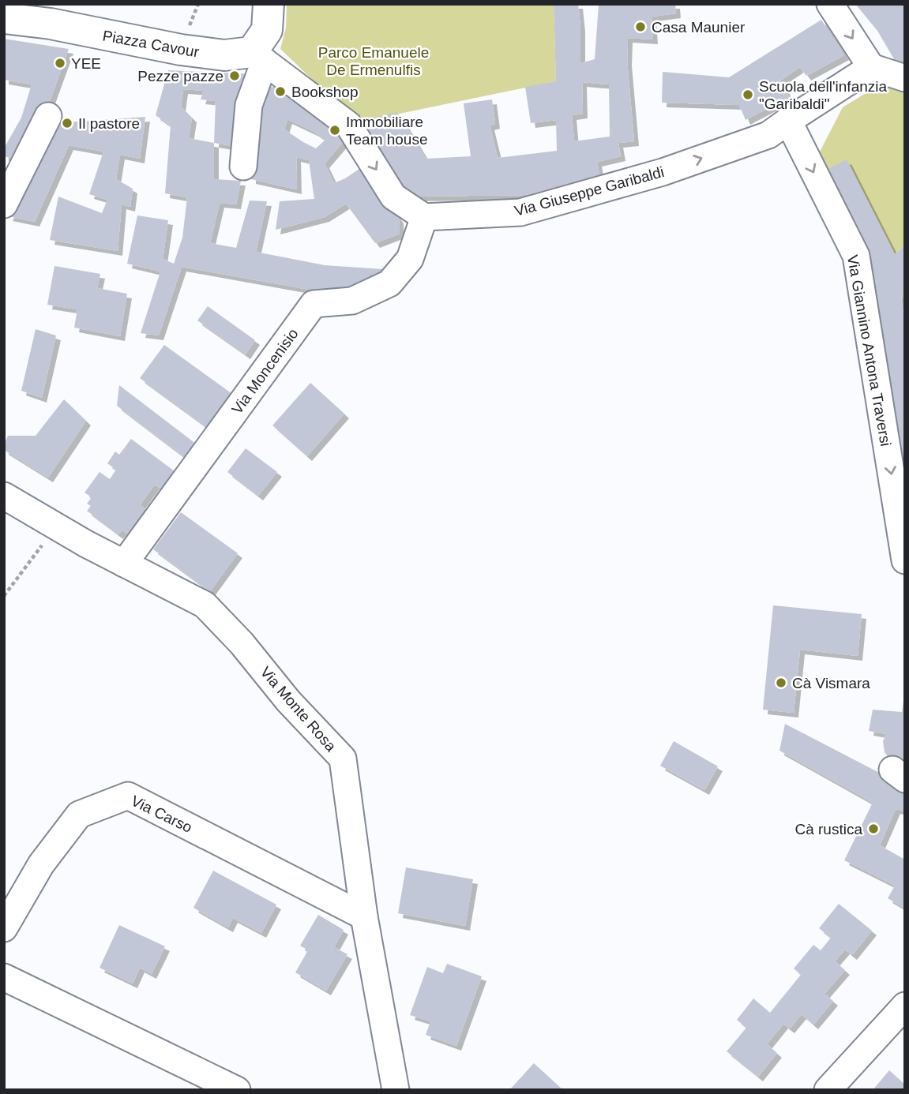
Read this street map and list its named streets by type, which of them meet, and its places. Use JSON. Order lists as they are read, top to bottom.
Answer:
{
  "streets": {
    "street": [
      "Piazza Cavour",
      "Via Giuseppe Garibaldi",
      "Via Giannino Antona Traversi",
      "Via Moncenisio",
      "Via Monte Rosa",
      "Via Carso"
    ]
  },
  "crossings": [
    ["Via Giuseppe Garibaldi", "Via Giannino Antona Traversi"],
    ["Via Giuseppe Garibaldi", "Via Moncenisio"],
    ["Via Moncenisio", "Via Monte Rosa"],
    ["Via Monte Rosa", "Via Carso"]
  ],
  "one_way": ["Via Giuseppe Garibaldi", "Via Giannino Antona Traversi"],
  "parks": ["Parco Emanuele De Ermenulfis"],
  "places": [
    "Casa Maunier",
    "YEE",
    "Pezze pazze",
    "Bookshop",
    "Scuola dell'infanzia \"Garibaldi\"",
    "Il pastore",
    "Immobiliare Team house",
    "Cà Vismara",
    "Cà rustica"
  ]
}
